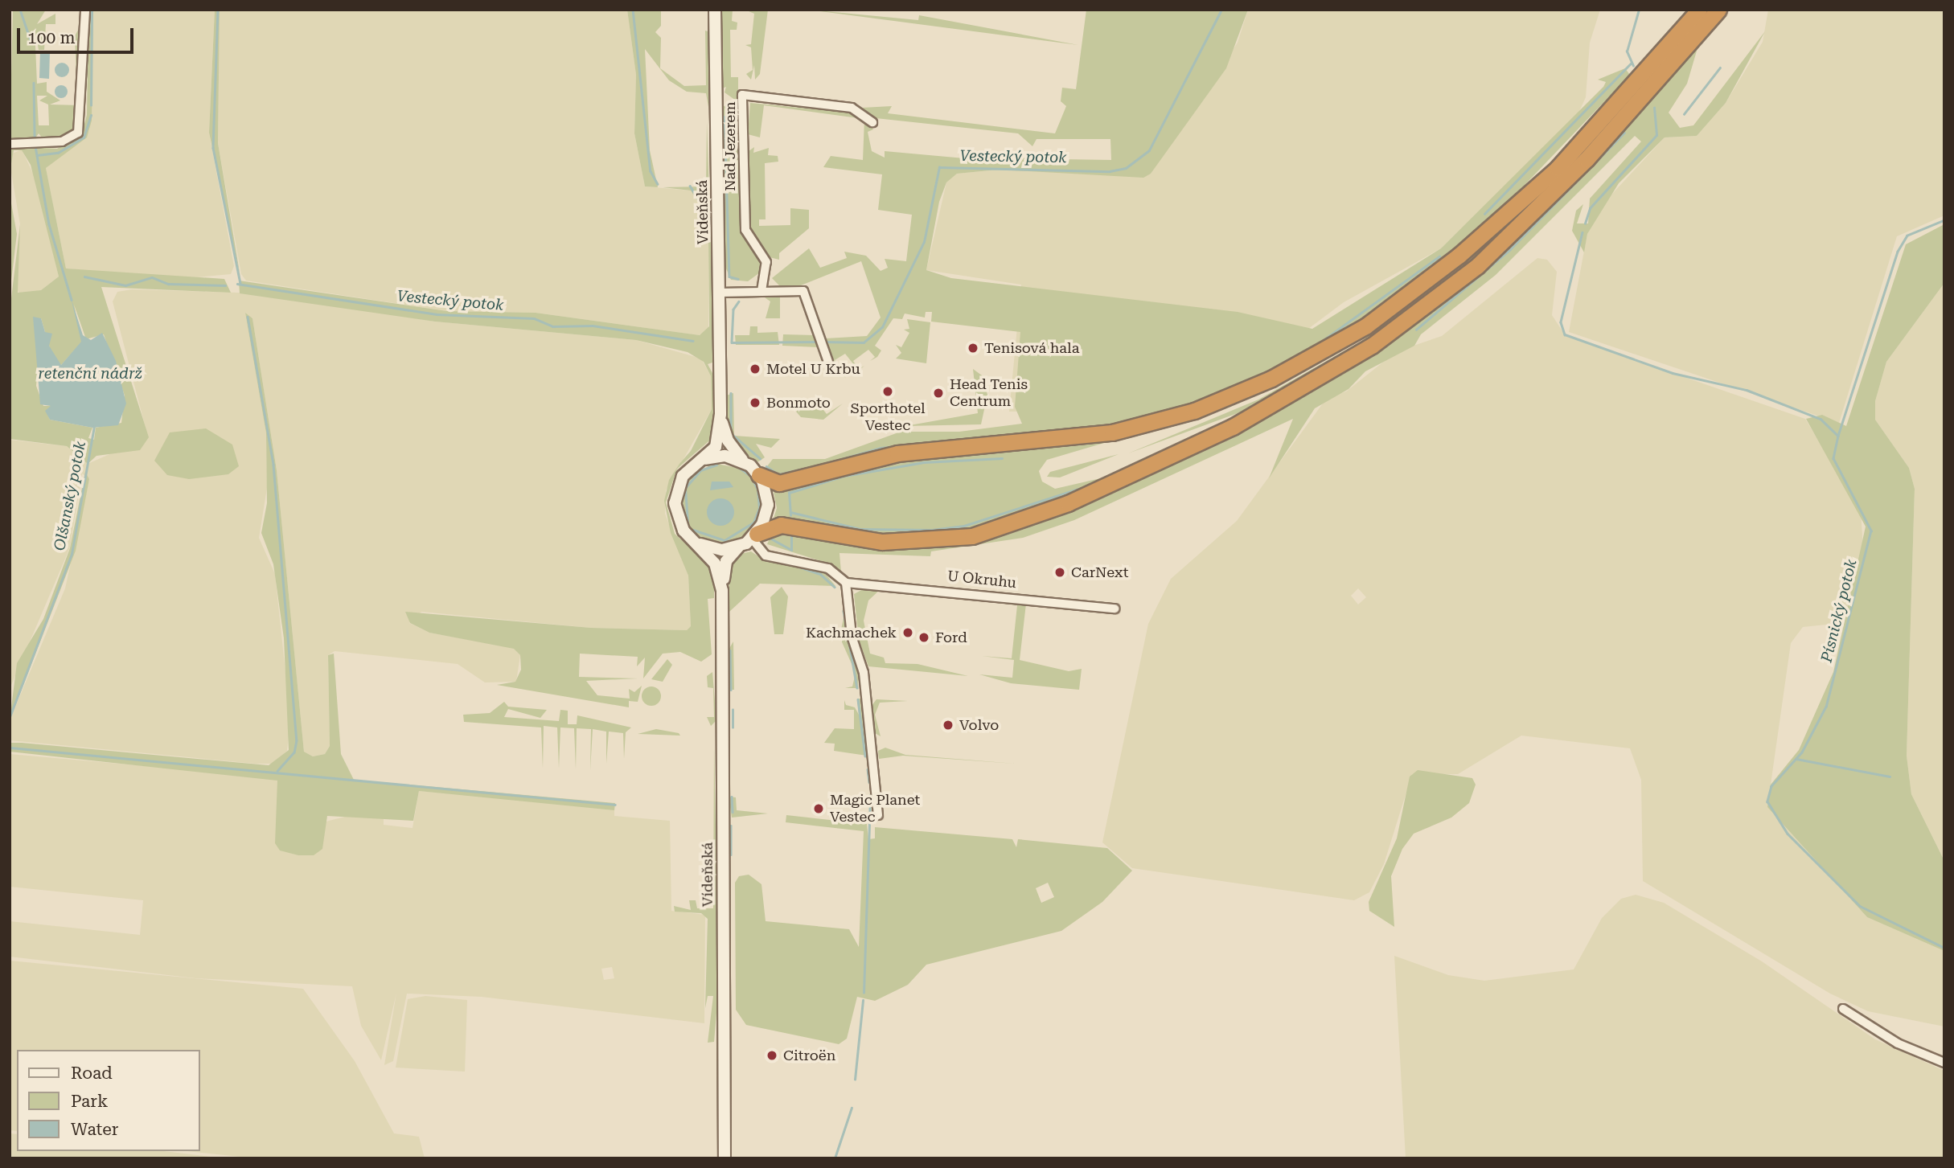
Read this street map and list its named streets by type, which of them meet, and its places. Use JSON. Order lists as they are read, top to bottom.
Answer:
{
  "streets": {
    "main road": ["Vídeňská"],
    "street": ["Nad Jezerem", "U Okruhu"]
  },
  "crossings": [
    ["Vídeňská", "U Okruhu"]
  ],
  "water": [
    "Vestecký potok",
    "retenční nádrž",
    "Olšanský potok",
    "Písnický potok"
  ],
  "places": [
    "Tenisová hala",
    "Motel U Krbu",
    "Sporthotel Vestec",
    "Head Tenis Centrum",
    "Bonmoto",
    "CarNext",
    "Kachmachek",
    "Ford",
    "Volvo",
    "Magic Planet Vestec",
    "Citroën"
  ],
  "legend": ["Road", "Park", "Water"],
  "scale_bar": "100 m"
}
